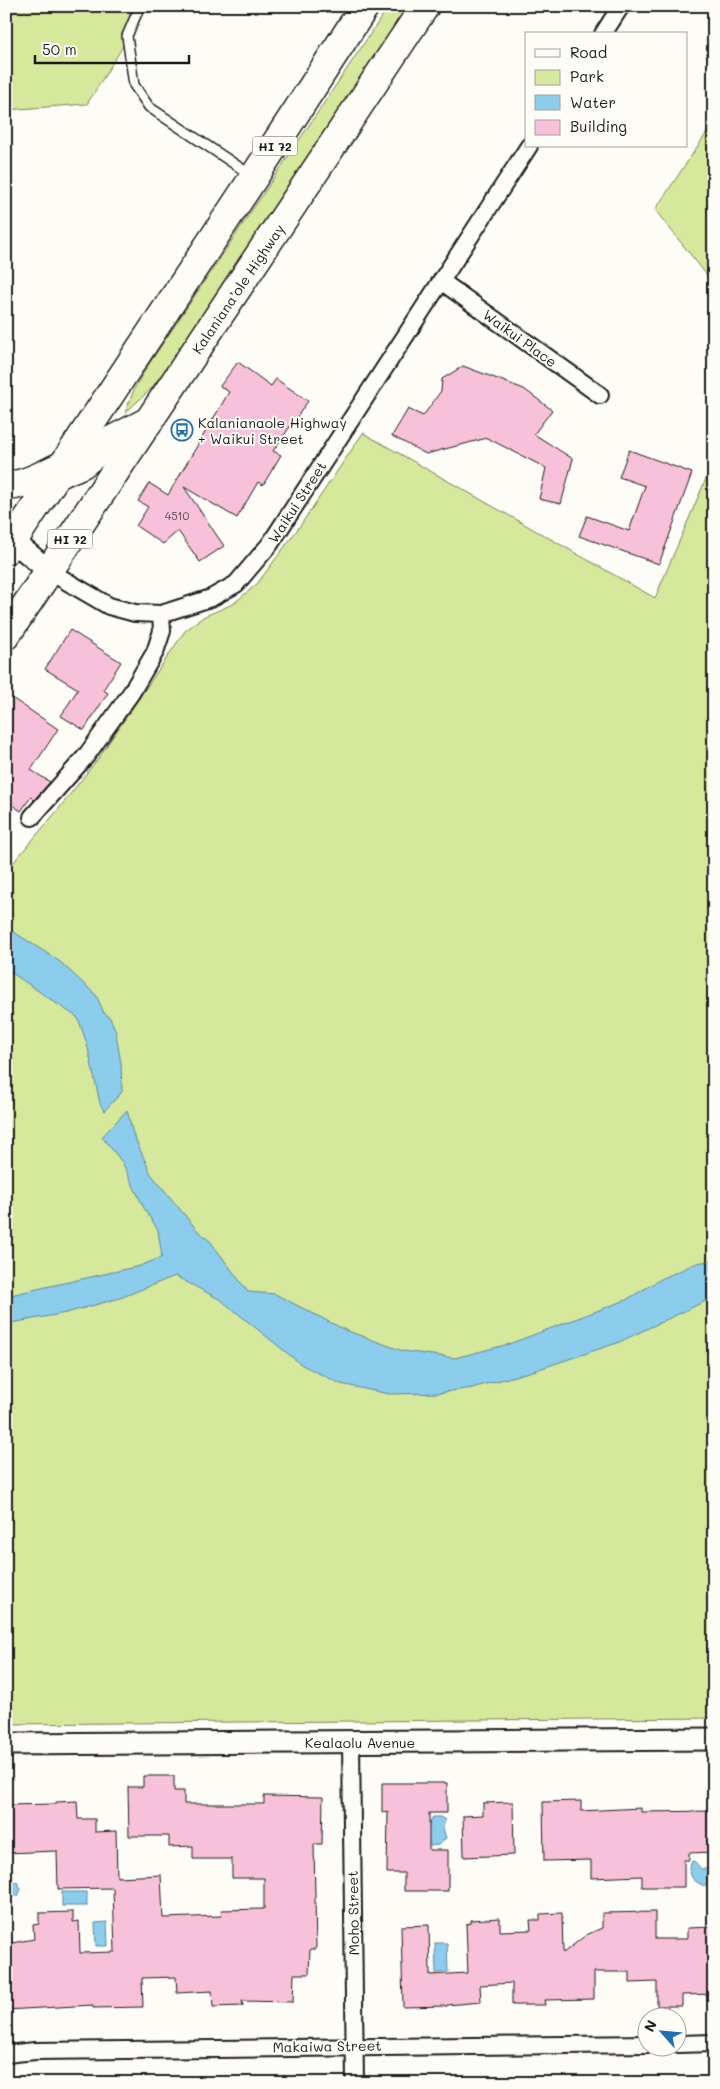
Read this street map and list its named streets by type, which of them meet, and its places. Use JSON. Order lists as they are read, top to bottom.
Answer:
{
  "streets": {
    "highway": ["HI 72", "Kalaniana’ole Highway"],
    "street": [
      "Waikui Place",
      "Waikui Street",
      "Kealaolu Avenue",
      "Moho Street",
      "Makaiwa Street"
    ]
  },
  "crossings": [
    ["Kalaniana’ole Highway", "Waikui Street"],
    ["Waikui Place", "Waikui Street"],
    ["Kealaolu Avenue", "Moho Street"],
    ["Moho Street", "Makaiwa Street"]
  ],
  "places": {
    "bus stop": ["Kalanianaole Highway + Waikui Street"]
  },
  "house_numbers": ["4510"],
  "legend": [
    "Road",
    "Park",
    "Water",
    "Building"
  ],
  "scale_bar": "50 m",
  "north": "top left"
}
